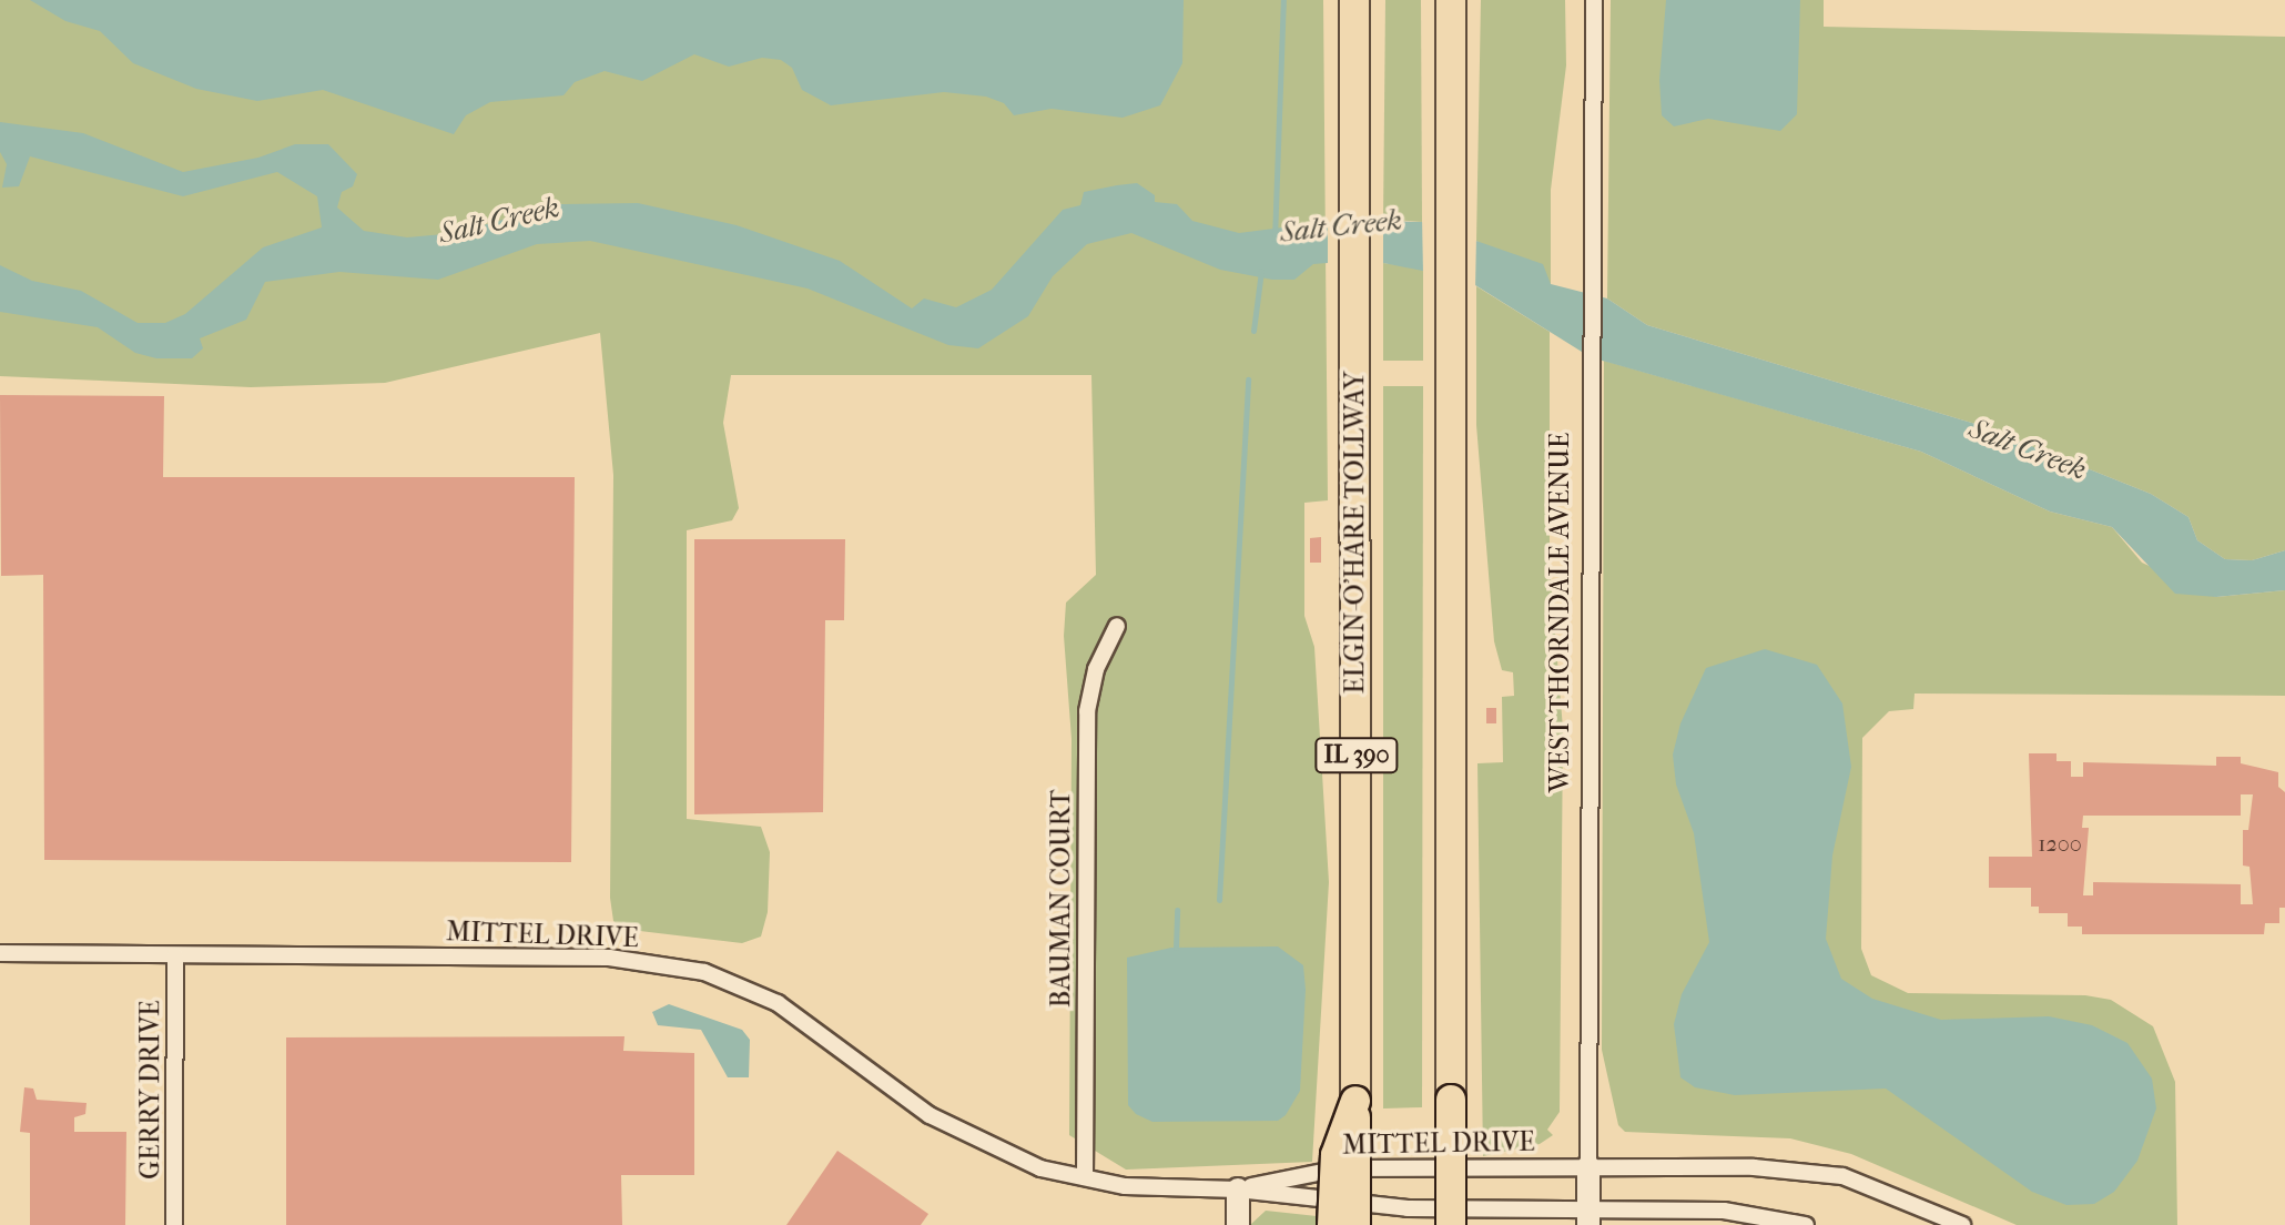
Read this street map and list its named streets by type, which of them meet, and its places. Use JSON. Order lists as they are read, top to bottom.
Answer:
{
  "streets": {
    "highway": ["ELGIN-O'HARE TOLLWAY", "IL 390"],
    "main road": ["WEST THORNDALE AVENUE"],
    "street": ["BAUMAN COURT", "MITTEL DRIVE", "GERRY DRIVE"]
  },
  "crossings": [
    ["WEST THORNDALE AVENUE", "MITTEL DRIVE"],
    ["BAUMAN COURT", "MITTEL DRIVE"],
    ["MITTEL DRIVE", "GERRY DRIVE"]
  ],
  "water": ["Salt Creek"],
  "house_numbers": ["1200"]
}
